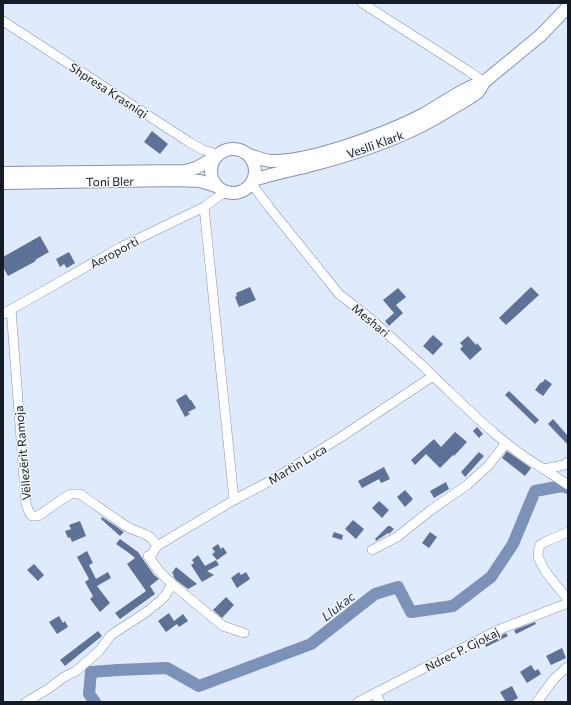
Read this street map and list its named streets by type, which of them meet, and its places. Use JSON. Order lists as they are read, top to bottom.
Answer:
{
  "streets": {
    "main road": ["Veslli Klark", "Toni Bler"],
    "street": [
      "Shpresa Krasniqi",
      "Aeroporti",
      "Meshari",
      "Vëllezërit Ramoja",
      "Martin Luca",
      "Ndrec P. Gjokaj"
    ]
  },
  "crossings": [
    ["Shpresa Krasniqi", "Veslli Klark"],
    ["Shpresa Krasniqi", "Toni Bler"],
    ["Shpresa Krasniqi", "Aeroporti"],
    ["Shpresa Krasniqi", "Meshari"],
    ["Veslli Klark", "Toni Bler"],
    ["Veslli Klark", "Aeroporti"],
    ["Veslli Klark", "Meshari"],
    ["Toni Bler", "Aeroporti"],
    ["Toni Bler", "Meshari"],
    ["Aeroporti", "Meshari"],
    ["Aeroporti", "Vëllezërit Ramoja"],
    ["Meshari", "Martin Luca"],
    ["Vëllezërit Ramoja", "Martin Luca"]
  ],
  "water": ["Llukac"]
}
